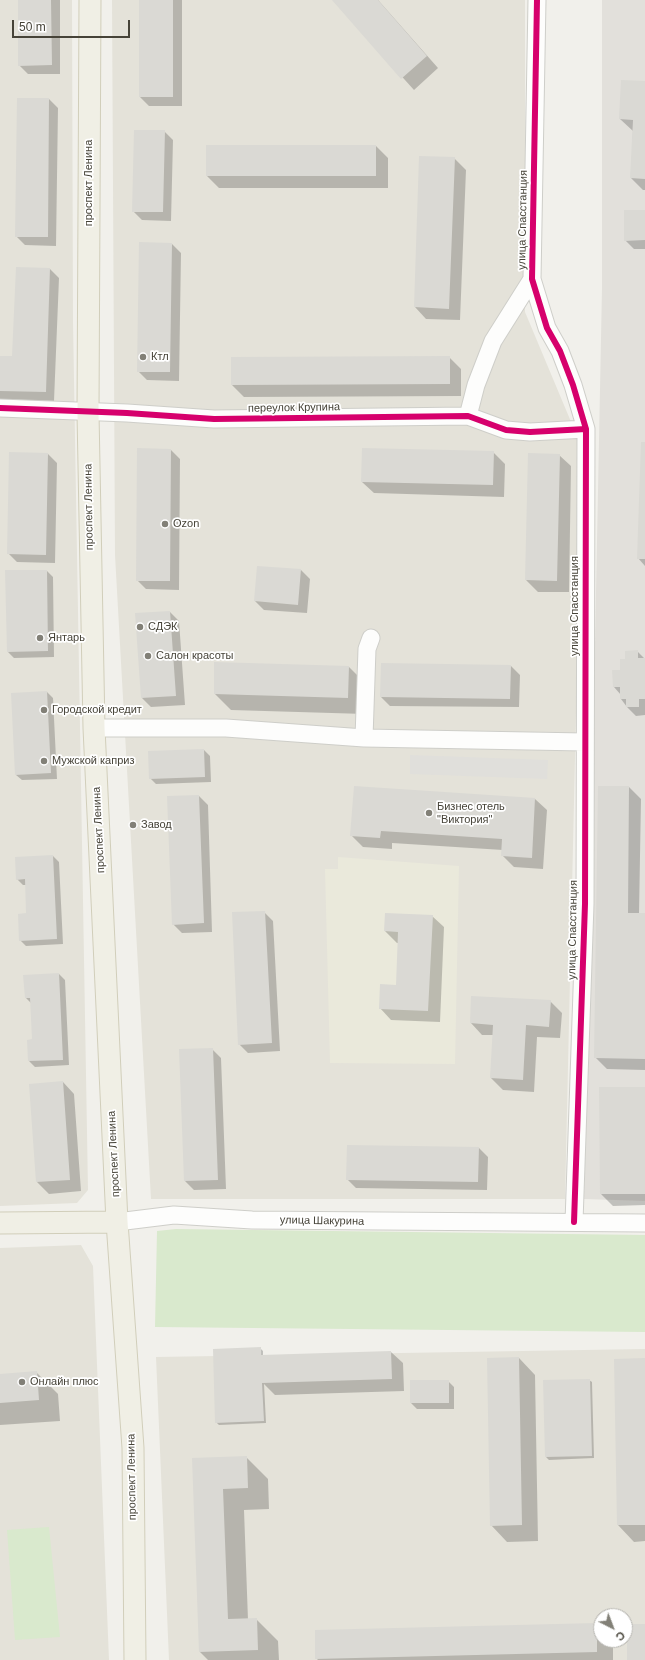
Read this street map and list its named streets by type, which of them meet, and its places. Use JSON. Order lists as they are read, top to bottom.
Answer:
{
  "streets": {
    "main road": ["проспект Ленина", "улица Шакурина"],
    "street": ["улица Спасстанция", "переулок Крупина"]
  },
  "crossings": [
    ["проспект Ленина", "переулок Крупина"],
    ["проспект Ленина", "улица Шакурина"],
    ["улица Спасстанция", "переулок Крупина"],
    ["улица Спасстанция", "улица Шакурина"]
  ],
  "places": [
    "Ктл",
    "Ozon",
    "СДЭК",
    "Янтарь",
    "Салон красоты",
    "Городской кредит",
    "Мужской каприз",
    "Бизнес отель \"Виктория\"",
    "Завод",
    "Онлайн плюс"
  ],
  "scale_bar": "50 m",
  "north": "bottom right"
}
